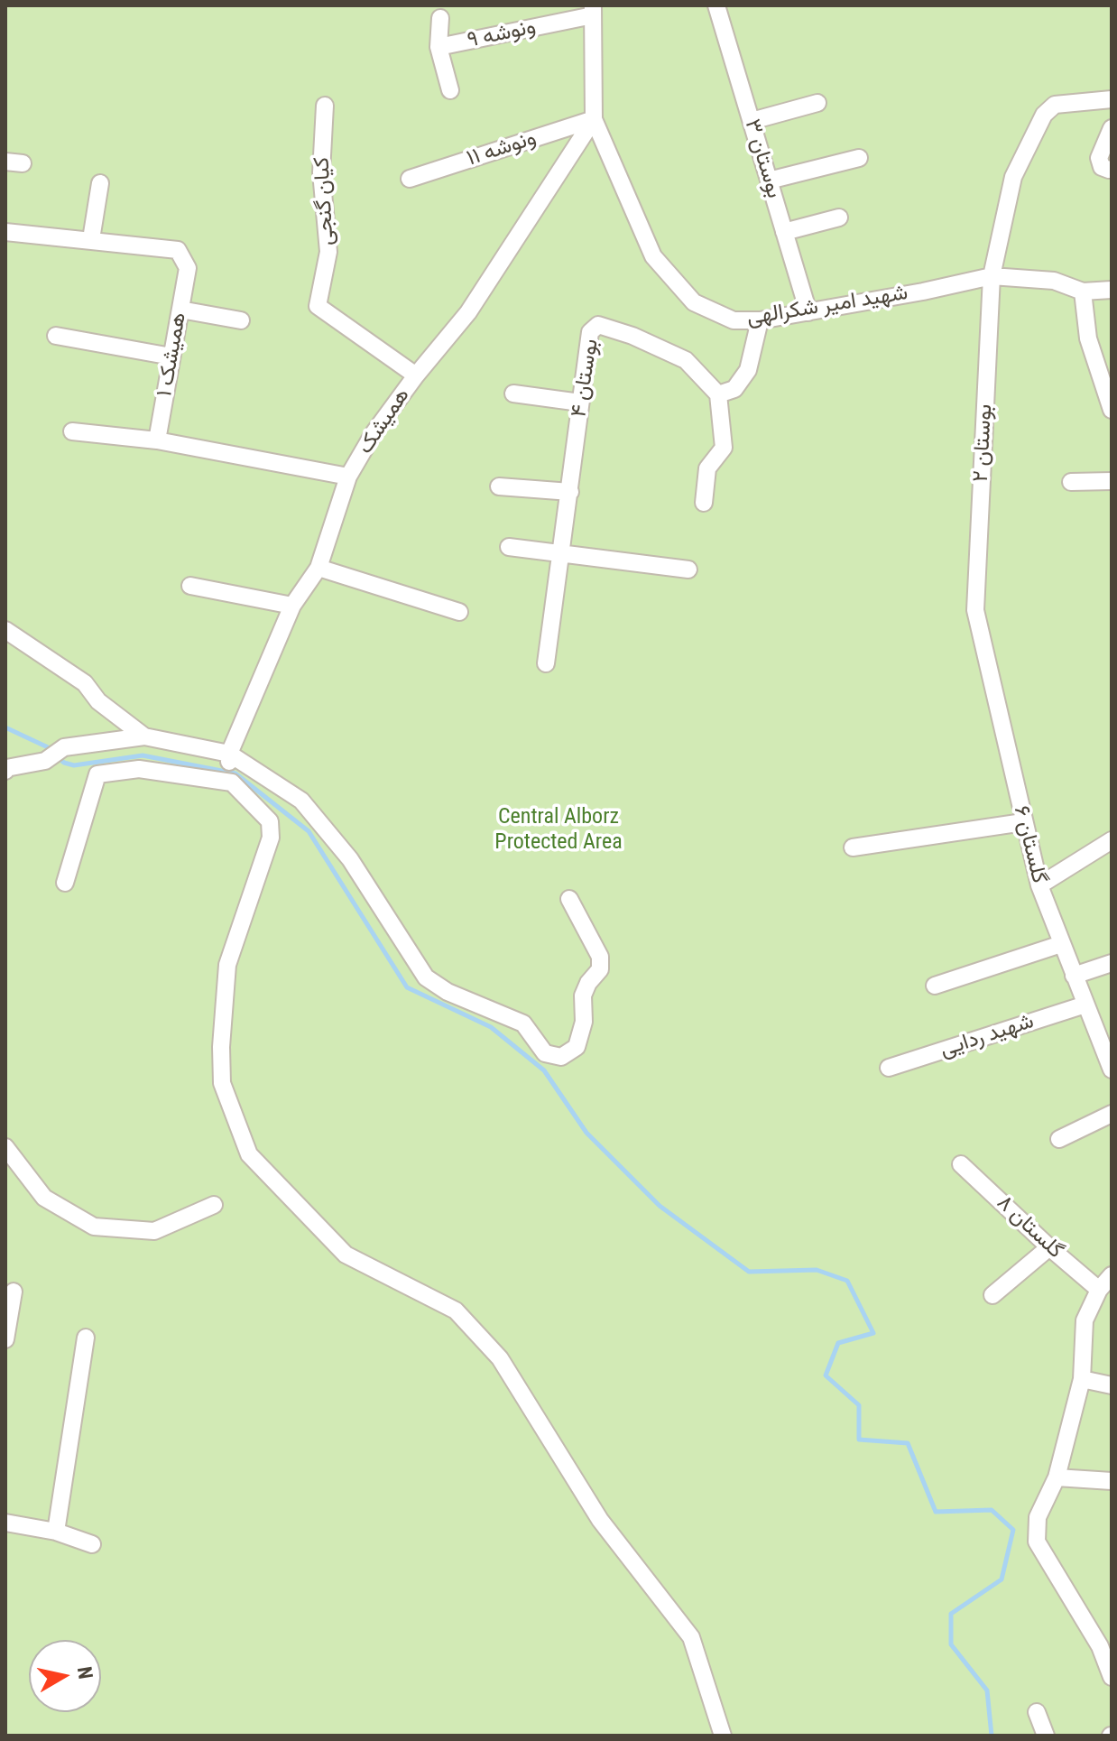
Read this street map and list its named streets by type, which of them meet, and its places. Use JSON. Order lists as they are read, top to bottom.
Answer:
{
  "streets": {
    "street": [
      "ونوشه ۹",
      "ونوشه ۱۱",
      "بوستان ۳",
      "کیان گنجی",
      "شهید امیر شکرالهی",
      "همیشک ۱",
      "بوستان ۴",
      "همیشک",
      "بوستان ۲",
      "گلستان ۶",
      "شهید ردایی",
      "گلستان ۸"
    ]
  },
  "crossings": [
    ["ونوشه ۹", "شهید امیر شکرالهی"],
    ["ونوشه ۱۱", "شهید امیر شکرالهی"],
    ["ونوشه ۱۱", "همیشک"],
    ["بوستان ۳", "شهید امیر شکرالهی"],
    ["کیان گنجی", "همیشک"],
    ["شهید امیر شکرالهی", "همیشک"],
    ["شهید امیر شکرالهی", "بوستان ۲"],
    ["بوستان ۲", "گلستان ۶"],
    ["گلستان ۶", "شهید ردایی"]
  ],
  "parks": ["Central Alborz Protected Area"],
  "north": "right"
}
